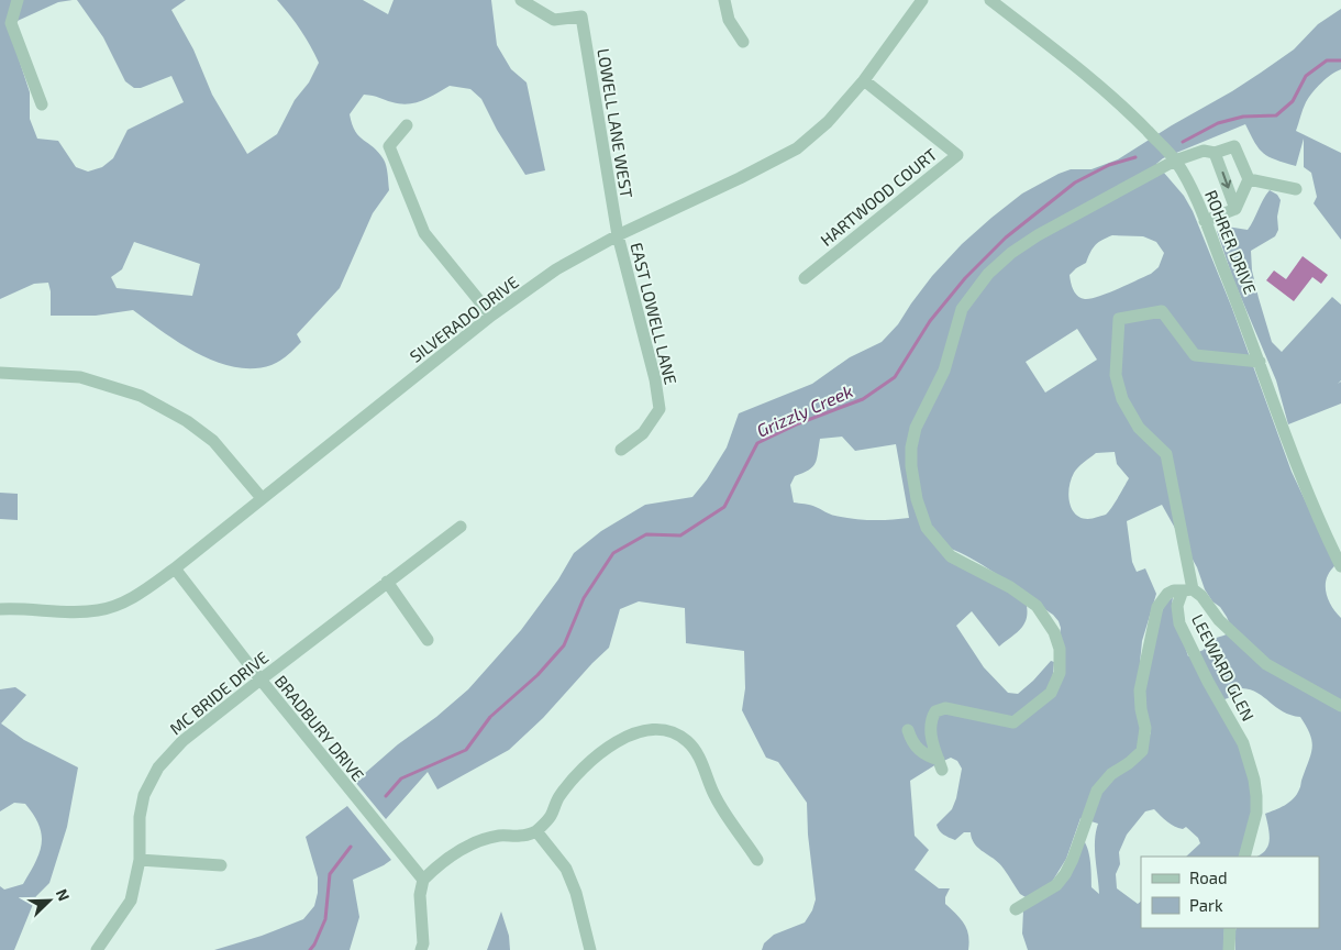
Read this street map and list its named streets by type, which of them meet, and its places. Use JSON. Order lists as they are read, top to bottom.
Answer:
{
  "streets": {
    "street": [
      "LOWELL LANE WEST",
      "HARTWOOD COURT",
      "ROHRER DRIVE",
      "EAST LOWELL LANE",
      "SILVERADO DRIVE",
      "LEEWARD GLEN",
      "MC BRIDE DRIVE",
      "BRADBURY DRIVE"
    ]
  },
  "crossings": [
    ["LOWELL LANE WEST", "EAST LOWELL LANE"],
    ["LOWELL LANE WEST", "SILVERADO DRIVE"],
    ["HARTWOOD COURT", "SILVERADO DRIVE"],
    ["EAST LOWELL LANE", "SILVERADO DRIVE"],
    ["SILVERADO DRIVE", "BRADBURY DRIVE"],
    ["MC BRIDE DRIVE", "BRADBURY DRIVE"]
  ],
  "water": ["Grizzly Creek"],
  "legend": ["Road", "Park"],
  "north": "top right"
}
